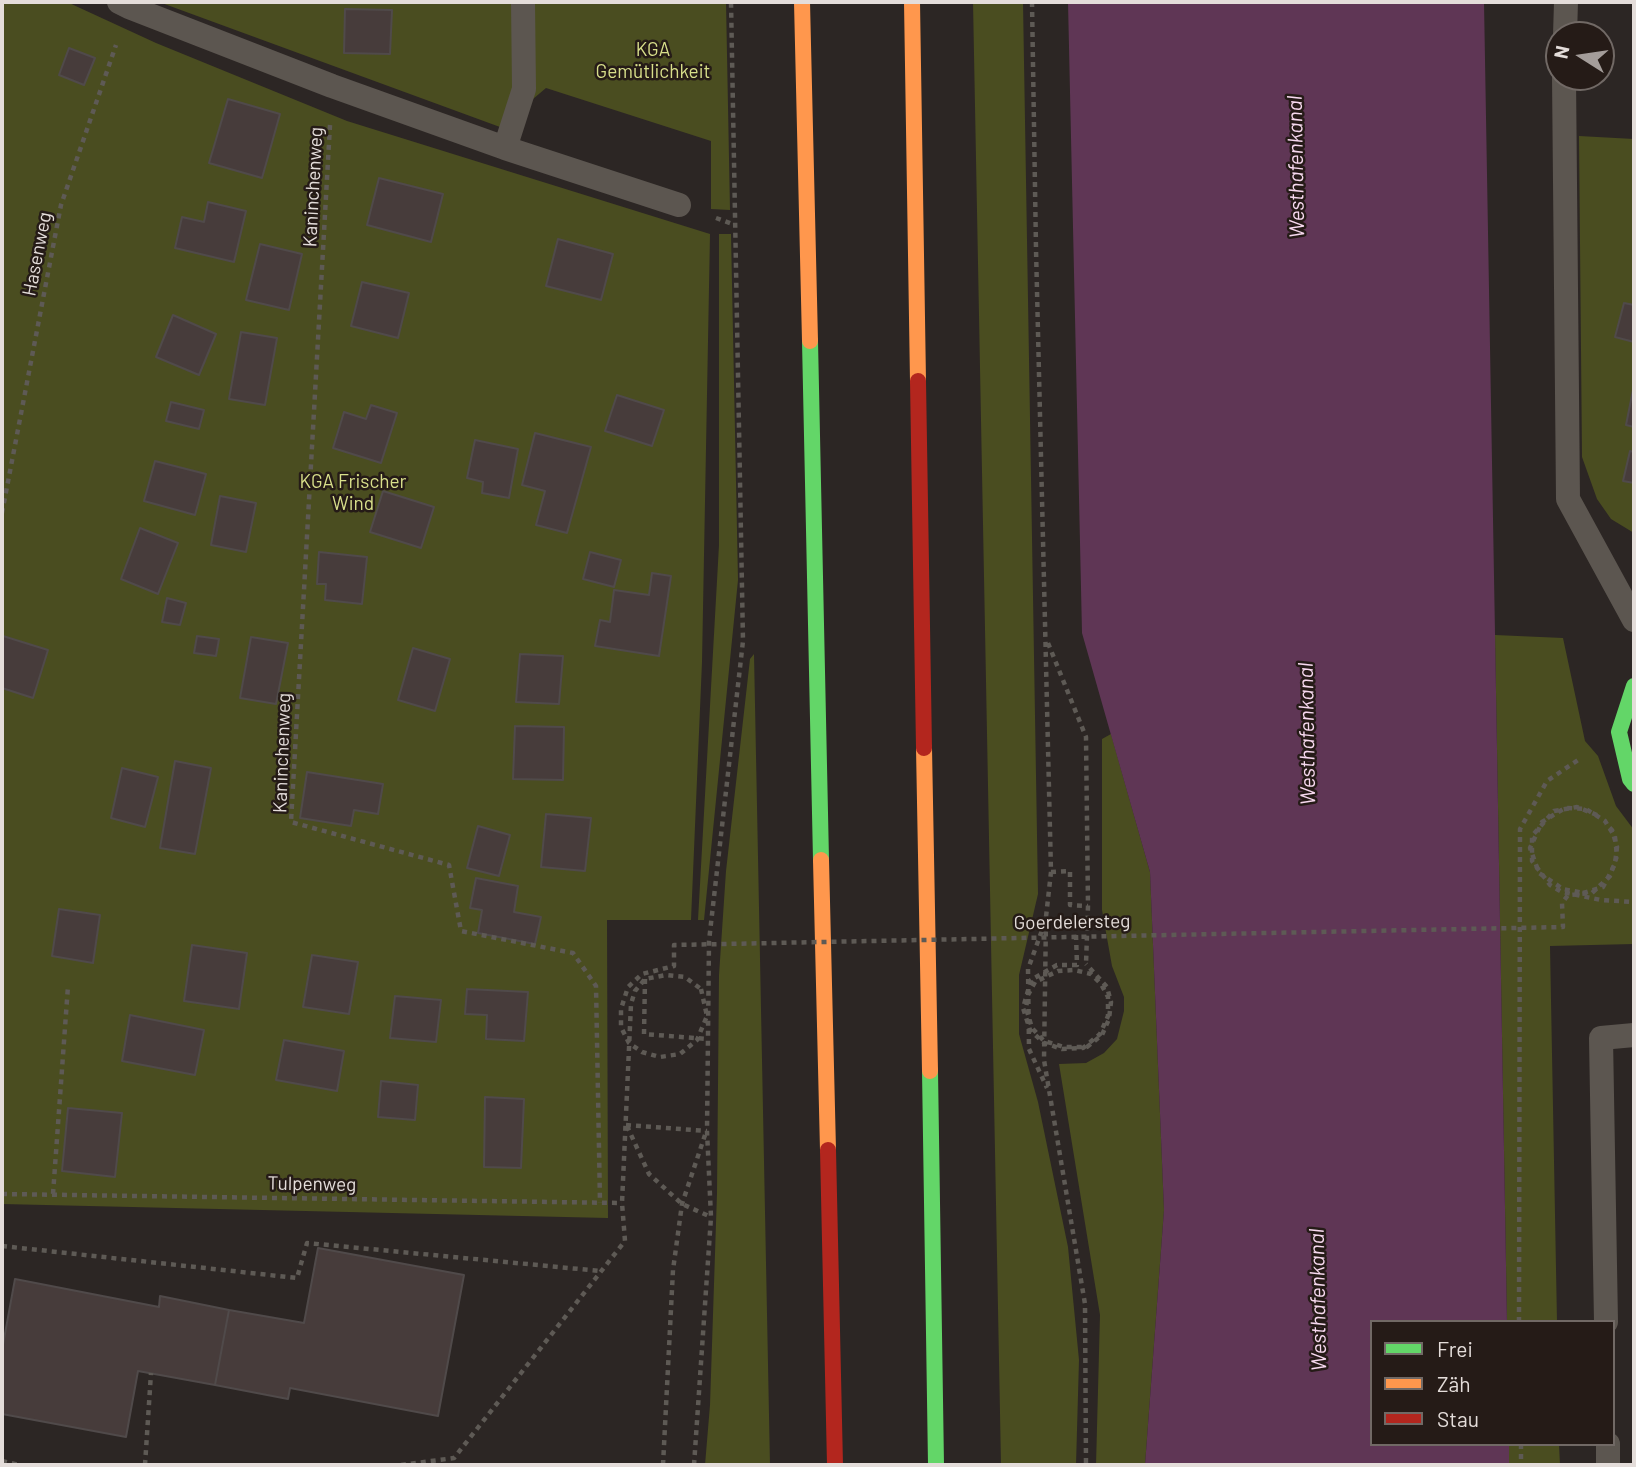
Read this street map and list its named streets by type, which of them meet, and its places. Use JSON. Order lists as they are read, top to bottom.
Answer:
{
  "streets": {
    "path": [
      "Kaninchenweg",
      "Hasenweg",
      "Goerdelersteg",
      "Tulpenweg"
    ]
  },
  "crossings": [
    ["Kaninchenweg", "Tulpenweg"]
  ],
  "water": ["Westhafenkanal"],
  "parks": ["KGA Gemütlichkeit", "KGA Frischer Wind"],
  "legend": ["Frei", "Zäh", "Stau"],
  "north": "left"
}
